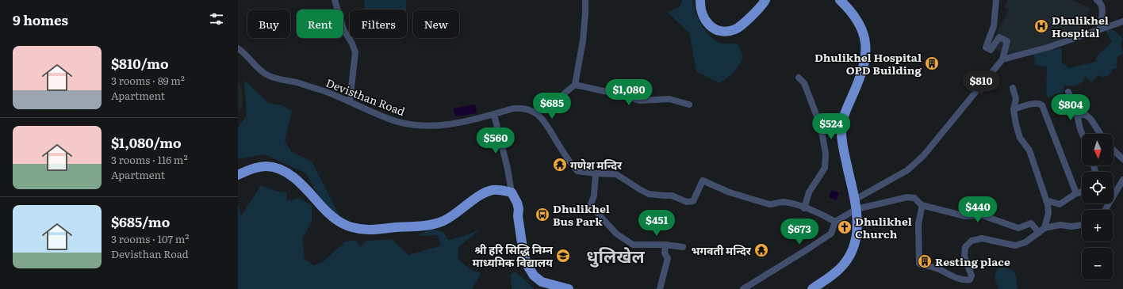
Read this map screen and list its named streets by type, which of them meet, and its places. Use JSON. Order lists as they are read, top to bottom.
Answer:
{
  "streets": {
    "street": ["Devisthan Road"]
  },
  "districts": ["धुलिखेल"],
  "places": {
    "hospital": ["Dhulikhel Hospital"],
    "building": ["Dhulikhel Hospital OPD Building", "Resting place"],
    "temple": ["गणेश मन्दिर", "भगवती मन्दिर"],
    "bus stop": ["Dhulikhel Bus Park"],
    "church": ["Dhulikhel Church"],
    "school or university": ["श्री हरि सिद्धि निम्न माध्यमिक विद्यालय"]
  },
  "north": "bottom",
  "page": {
    "heading": "9 homes",
    "chip": [
      "Buy",
      "Rent",
      "Filters",
      "New"
    ],
    "list": [
      {
        "name": "$810/mo",
        "note": "3 rooms · 89 m² · Apartment"
      },
      {
        "name": "$1,080/mo",
        "note": "3 rooms · 116 m² · Apartment"
      },
      {
        "name": "$685/mo",
        "note": "3 rooms · 107 m² · Devisthan Road"
      }
    ],
    "price": [
      "$810",
      "$1,080",
      "$685",
      "$804",
      "$524",
      "$560",
      "$440",
      "$451",
      "$673"
    ],
    "map_buttons": ["+", "−"]
  }
}
